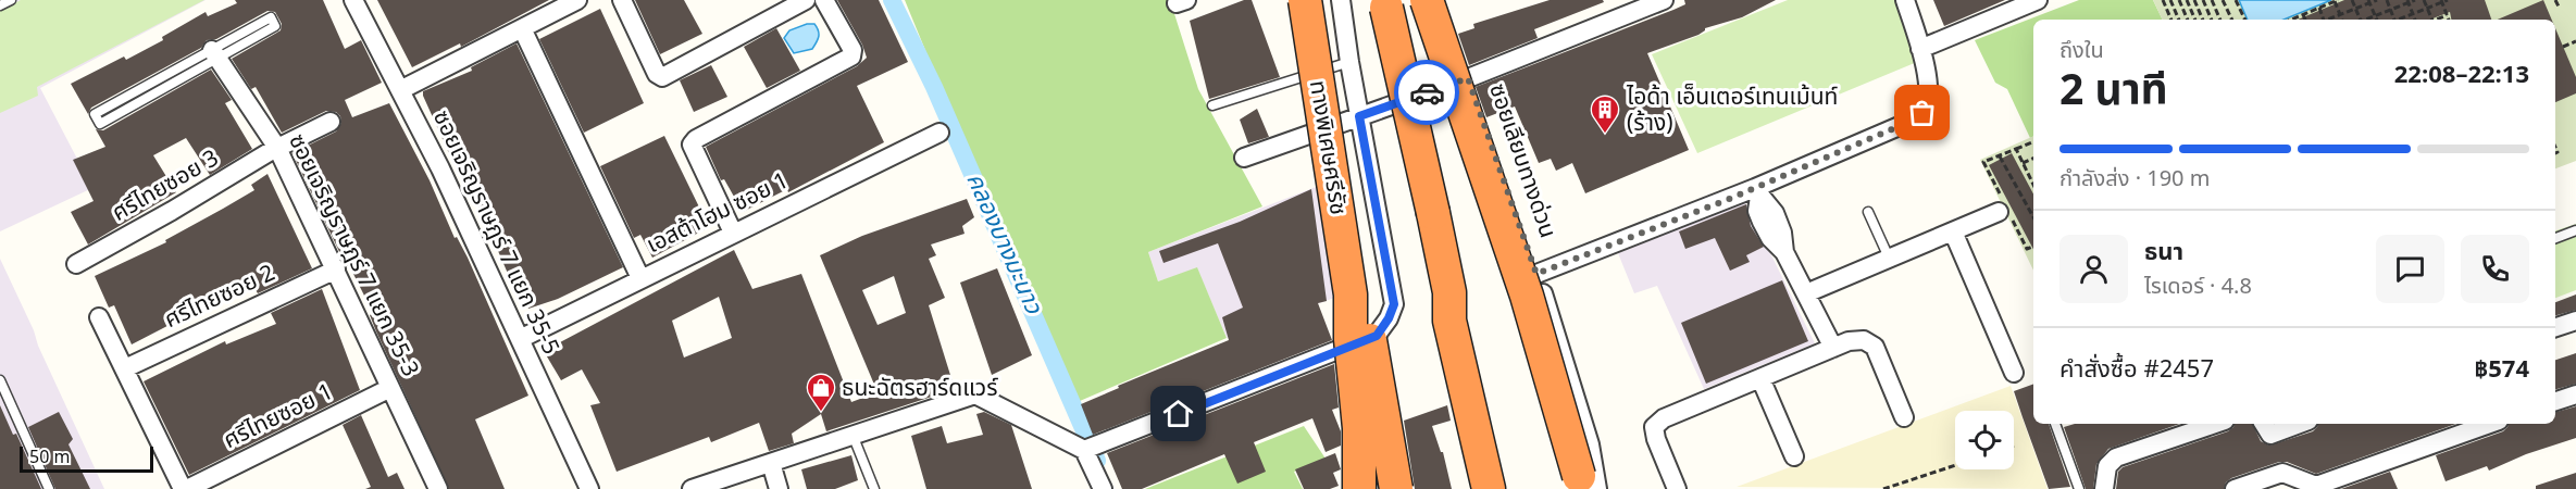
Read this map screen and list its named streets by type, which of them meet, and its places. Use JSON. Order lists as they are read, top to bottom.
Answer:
{
  "streets": {
    "highway": ["ทางพิเศษศรีรัช"],
    "street": [
      "ซอยเลียบทางด่วน",
      "ศรีไทยซอย 3",
      "เอสต้าโฮม ซอย 1",
      "ซอยเจริญราษฎร์ 7 แยก 35-5",
      "ซอยเจริญราษฎร์ 7 แยก 35-3",
      "ศรีไทยซอย 2",
      "ศรีไทยซอย 1"
    ]
  },
  "crossings": [
    ["ศรีไทยซอย 3", "ซอยเจริญราษฎร์ 7 แยก 35-3"],
    ["เอสต้าโฮม ซอย 1", "ซอยเจริญราษฎร์ 7 แยก 35-5"],
    ["ซอยเจริญราษฎร์ 7 แยก 35-3", "ศรีไทยซอย 2"],
    ["ซอยเจริญราษฎร์ 7 แยก 35-3", "ศรีไทยซอย 1"]
  ],
  "water": ["คลองบางมะนาว"],
  "places": {
    "building": ["ไอด้า เอ็นเตอร์เทนเม้นท์ (ร้าง)"],
    "shop": ["ธนะฉัตรฮาร์ดแวร์"]
  },
  "scale_bar": "50 m",
  "page": {
    "heading": ["2 นาที", "ถึงใน", "22:08–22:13"],
    "panel": [
      "ธนา",
      "ไรเดอร์ · 4.8",
      "คำสั่งซื้อ #2457",
      "฿574"
    ],
    "bar": "กำลังส่ง · 190 m",
    "scale": "50 m"
  }
}
